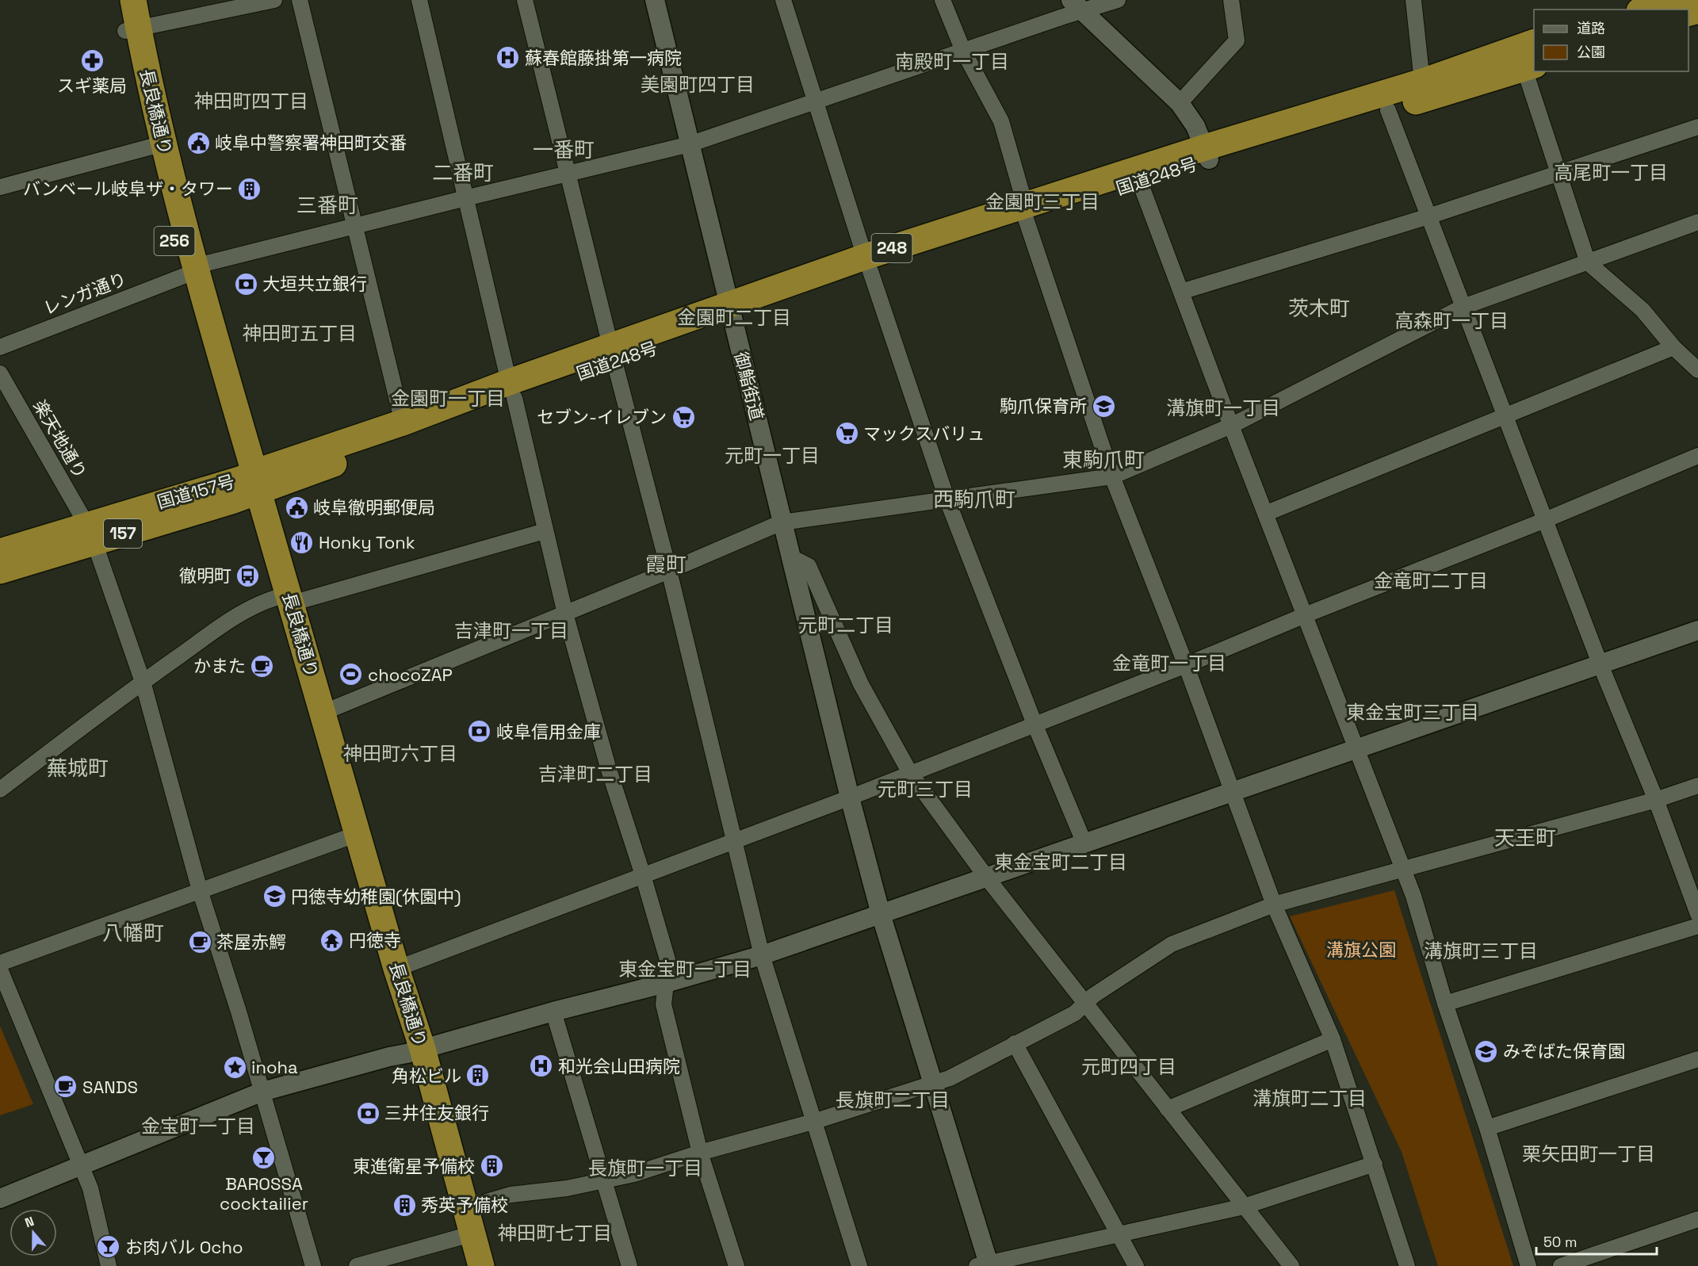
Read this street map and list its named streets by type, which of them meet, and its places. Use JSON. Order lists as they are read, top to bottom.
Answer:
{
  "streets": {
    "highway": [
      "長良橋通り",
      "国道248号",
      "256",
      "248",
      "国道157号",
      "157"
    ],
    "street": ["レンガ通り", "御鮨街道", "楽天地通り"]
  },
  "crossings": [
    ["長良橋通り", "国道248号"],
    ["長良橋通り", "レンガ通り"],
    ["長良橋通り", "国道157号"],
    ["国道248号", "御鮨街道"],
    ["国道248号", "国道157号"],
    ["レンガ通り", "御鮨街道"],
    ["楽天地通り", "国道157号"]
  ],
  "districts": [
    "南殿町一丁目",
    "美園町四丁目",
    "神田町四丁目",
    "一番町",
    "二番町",
    "高尾町一丁目",
    "金園町三丁目",
    "三番町",
    "茨木町",
    "金園町二丁目",
    "高森町一丁目",
    "神田町五丁目",
    "金園町一丁目",
    "溝旗町一丁目",
    "元町一丁目",
    "東駒爪町",
    "西駒爪町",
    "霞町",
    "金竜町二丁目",
    "元町二丁目",
    "吉津町一丁目",
    "金竜町一丁目",
    "東金宝町三丁目",
    "神田町六丁目",
    "蕪城町",
    "吉津町二丁目",
    "元町三丁目",
    "天王町",
    "東金宝町二丁目",
    "八幡町",
    "溝旗町三丁目",
    "東金宝町一丁目",
    "元町四丁目",
    "溝旗町二丁目",
    "長旗町二丁目",
    "金宝町一丁目",
    "栗矢田町一丁目",
    "長旗町一丁目",
    "神田町七丁目"
  ],
  "parks": ["溝旗公園"],
  "places": {
    "hospital": ["蘇春館藤掛第一病院", "和光会山田病院"],
    "pharmacy": ["スギ薬局"],
    "public building": ["岐阜中警察署神田町交番", "岐阜徹明郵便局"],
    "building": [
      "バンベール岐阜ザ・タワー",
      "角松ビル",
      "東進衛星予備校",
      "秀英予備校"
    ],
    "bank": ["大垣共立銀行", "岐阜信用金庫", "三井住友銀行"],
    "school or university": ["駒爪保育所", "円徳寺幼稚園(休園中)", "みぞばた保育園"],
    "supermarket": ["セブン-イレブン", "マックスバリュ"],
    "restaurant": ["Honky Tonk"],
    "bus stop": ["徹明町"],
    "cafe": ["かまた", "茶屋赤鰐", "SANDS"],
    "sports": ["chocoZAP"],
    "temple": ["円徳寺"],
    "place": ["inoha"],
    "bar": ["BAROSSA cocktailier", "お肉バル Ocho"]
  },
  "legend": ["道路", "公園"],
  "scale_bar": "50 m",
  "north": "top"
}
